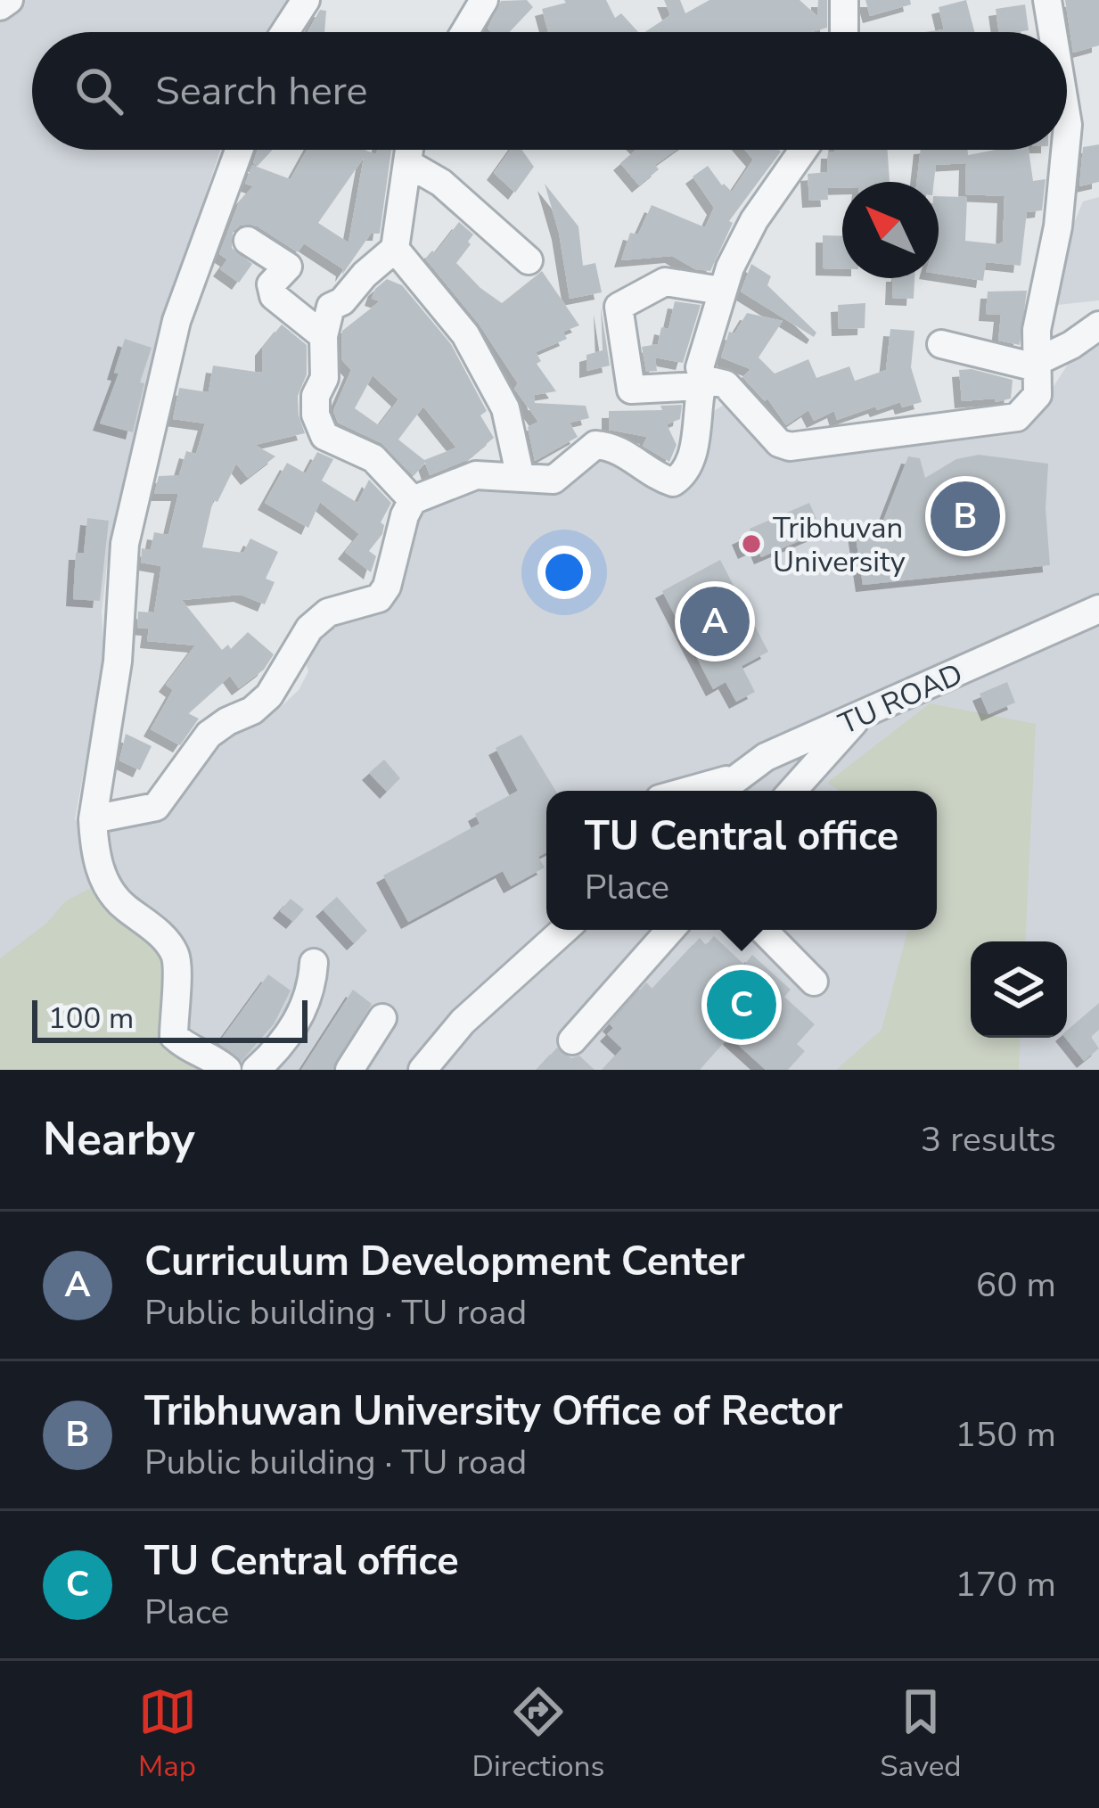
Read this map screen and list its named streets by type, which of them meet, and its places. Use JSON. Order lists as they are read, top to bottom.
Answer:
{
  "streets": {
    "street": ["TU ROAD"]
  },
  "places": ["Tribhuvan University"],
  "scale_bar": "100 m",
  "north": "top left",
  "page": {
    "search": "Search here",
    "pins": ["B", "A", "C"],
    "popup": ["TU Central office", "Place"],
    "scale": "100 m",
    "heading": ["Nearby", "3 results"],
    "list": [
      {
        "mark": "A",
        "name": "Curriculum Development Center",
        "note": "Public building · TU road",
        "value": "60 m"
      },
      {
        "mark": "B",
        "name": "Tribhuwan University Office of Rector",
        "note": "Public building · TU road",
        "value": "150 m"
      },
      {
        "mark": "C",
        "name": "TU Central office",
        "note": "Place",
        "value": "170 m"
      }
    ],
    "nav": ["Map", "Directions", "Saved"]
  }
}
